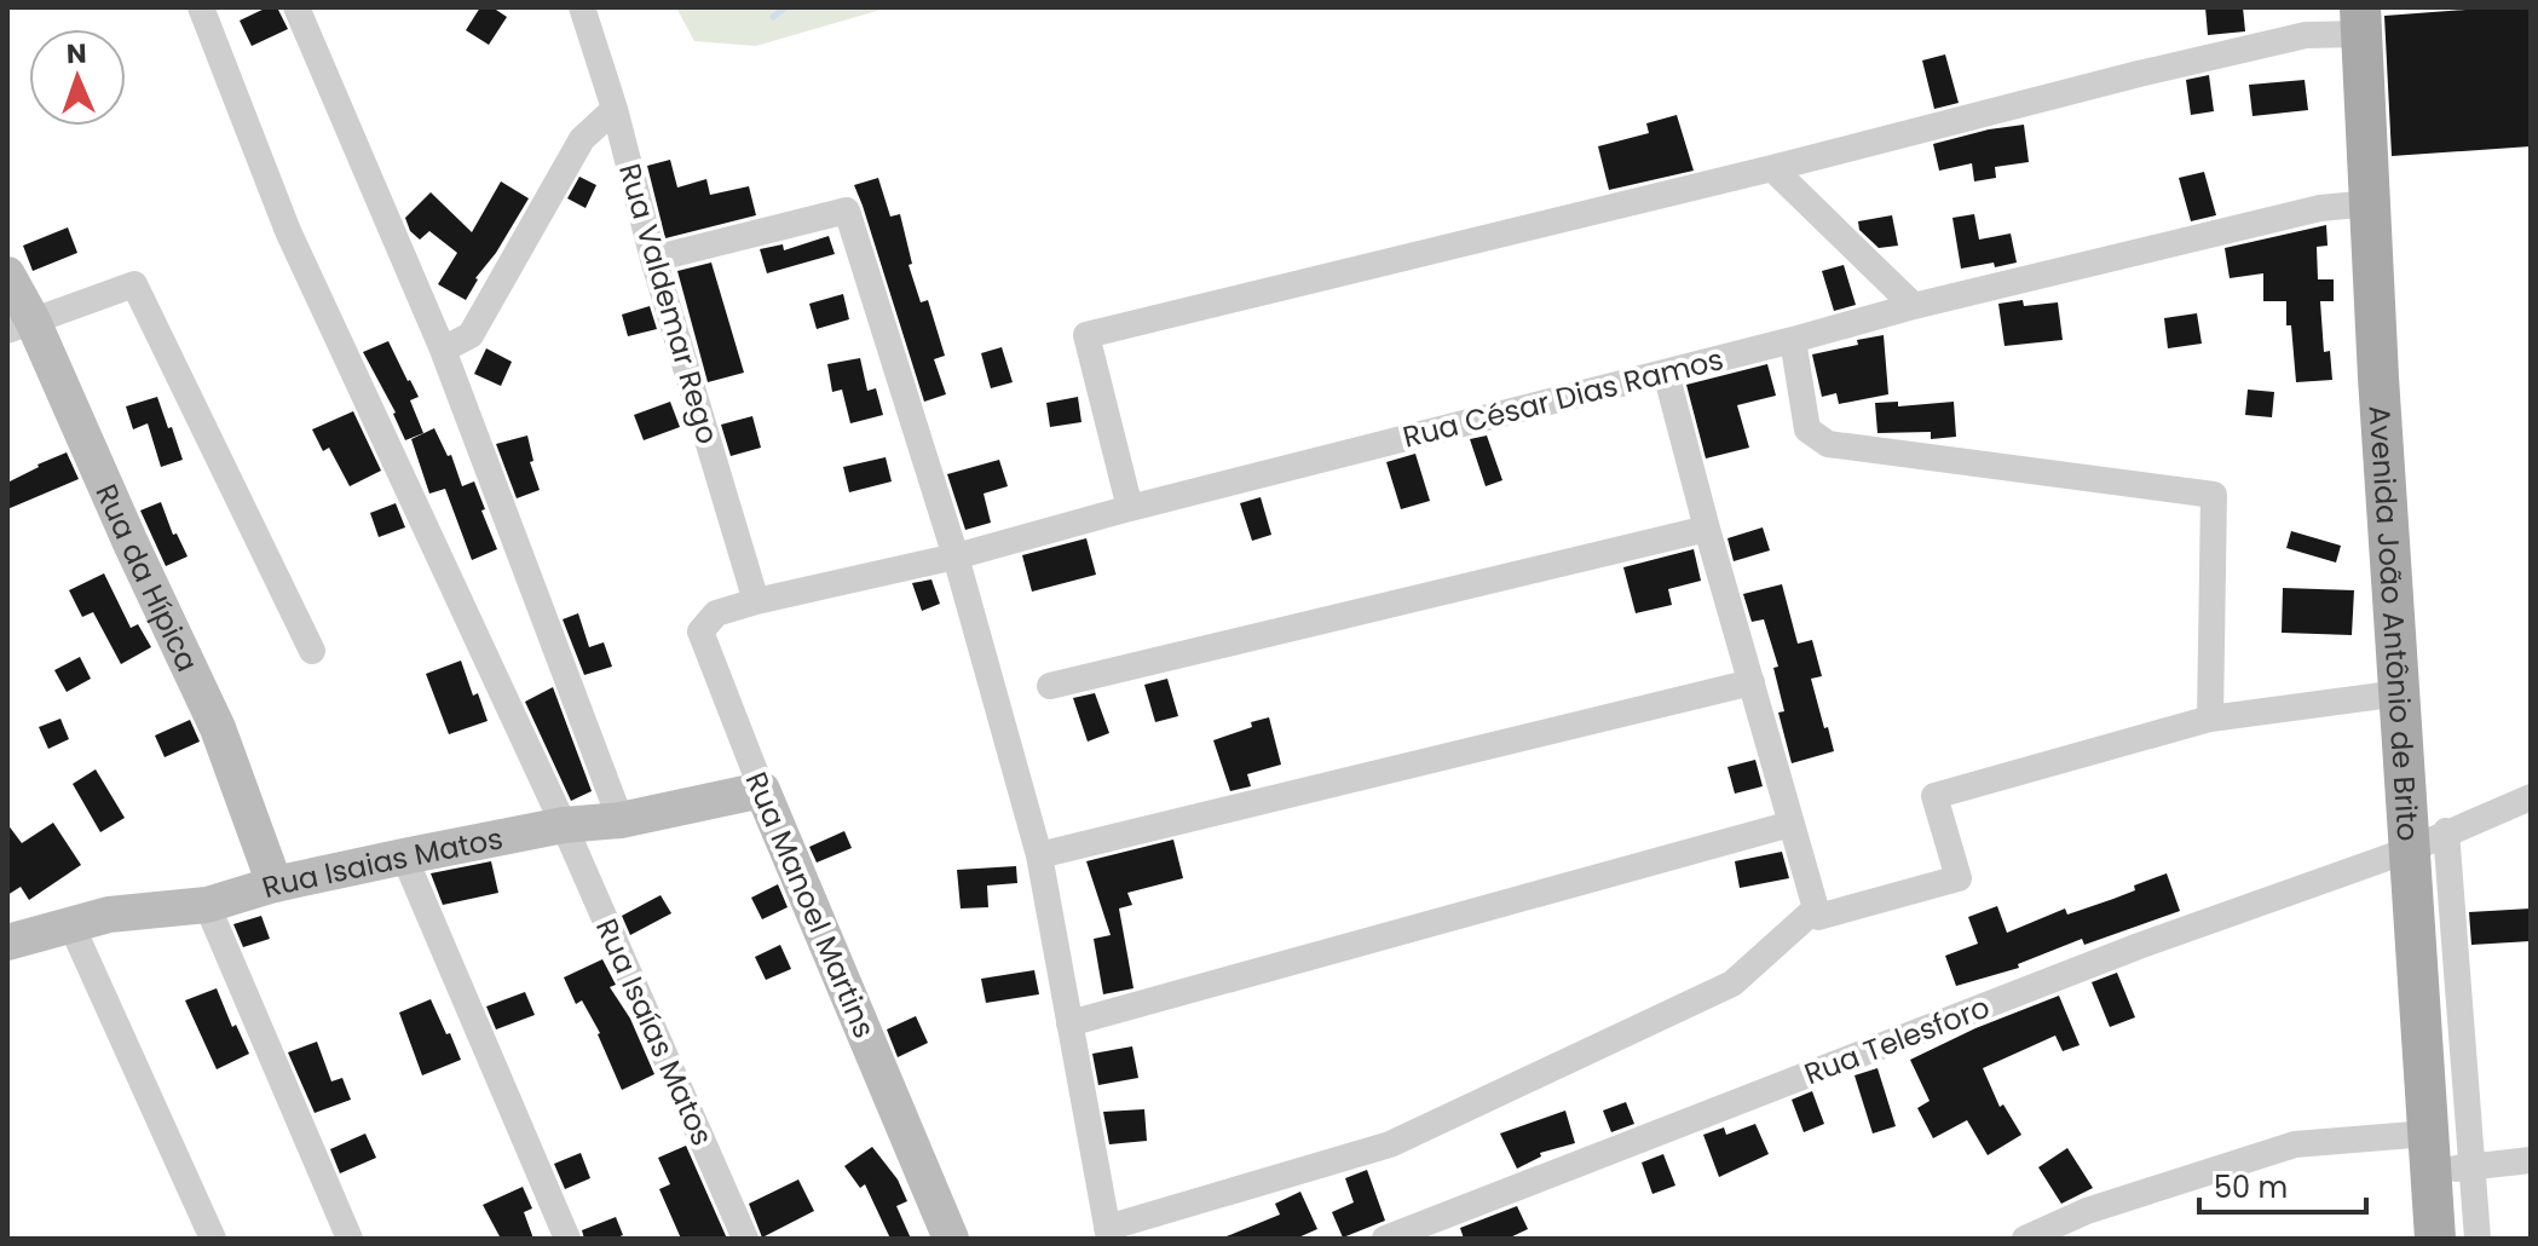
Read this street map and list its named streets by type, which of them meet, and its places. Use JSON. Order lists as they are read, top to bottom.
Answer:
{
  "streets": {
    "main road": ["Avenida João Antônio de Brito"],
    "street": [
      "Rua Valdemar Rego",
      "Rua César Dias Ramos",
      "Rua da Hípica",
      "Rua Isaias Matos",
      "Rua Manoel Martins",
      "Rua Isaías Matos",
      "Rua Telesforo"
    ]
  },
  "crossings": [
    ["Rua Valdemar Rego", "Rua César Dias Ramos"],
    ["Rua Valdemar Rego", "Rua Manoel Martins"],
    ["Rua César Dias Ramos", "Avenida João Antônio de Brito"],
    ["Rua César Dias Ramos", "Rua Manoel Martins"],
    ["Rua da Hípica", "Rua Isaias Matos"],
    ["Avenida João Antônio de Brito", "Rua Telesforo"],
    ["Rua Isaias Matos", "Rua Manoel Martins"],
    ["Rua Isaias Matos", "Rua Isaías Matos"]
  ],
  "scale_bar": "50 m",
  "north": "top"
}
